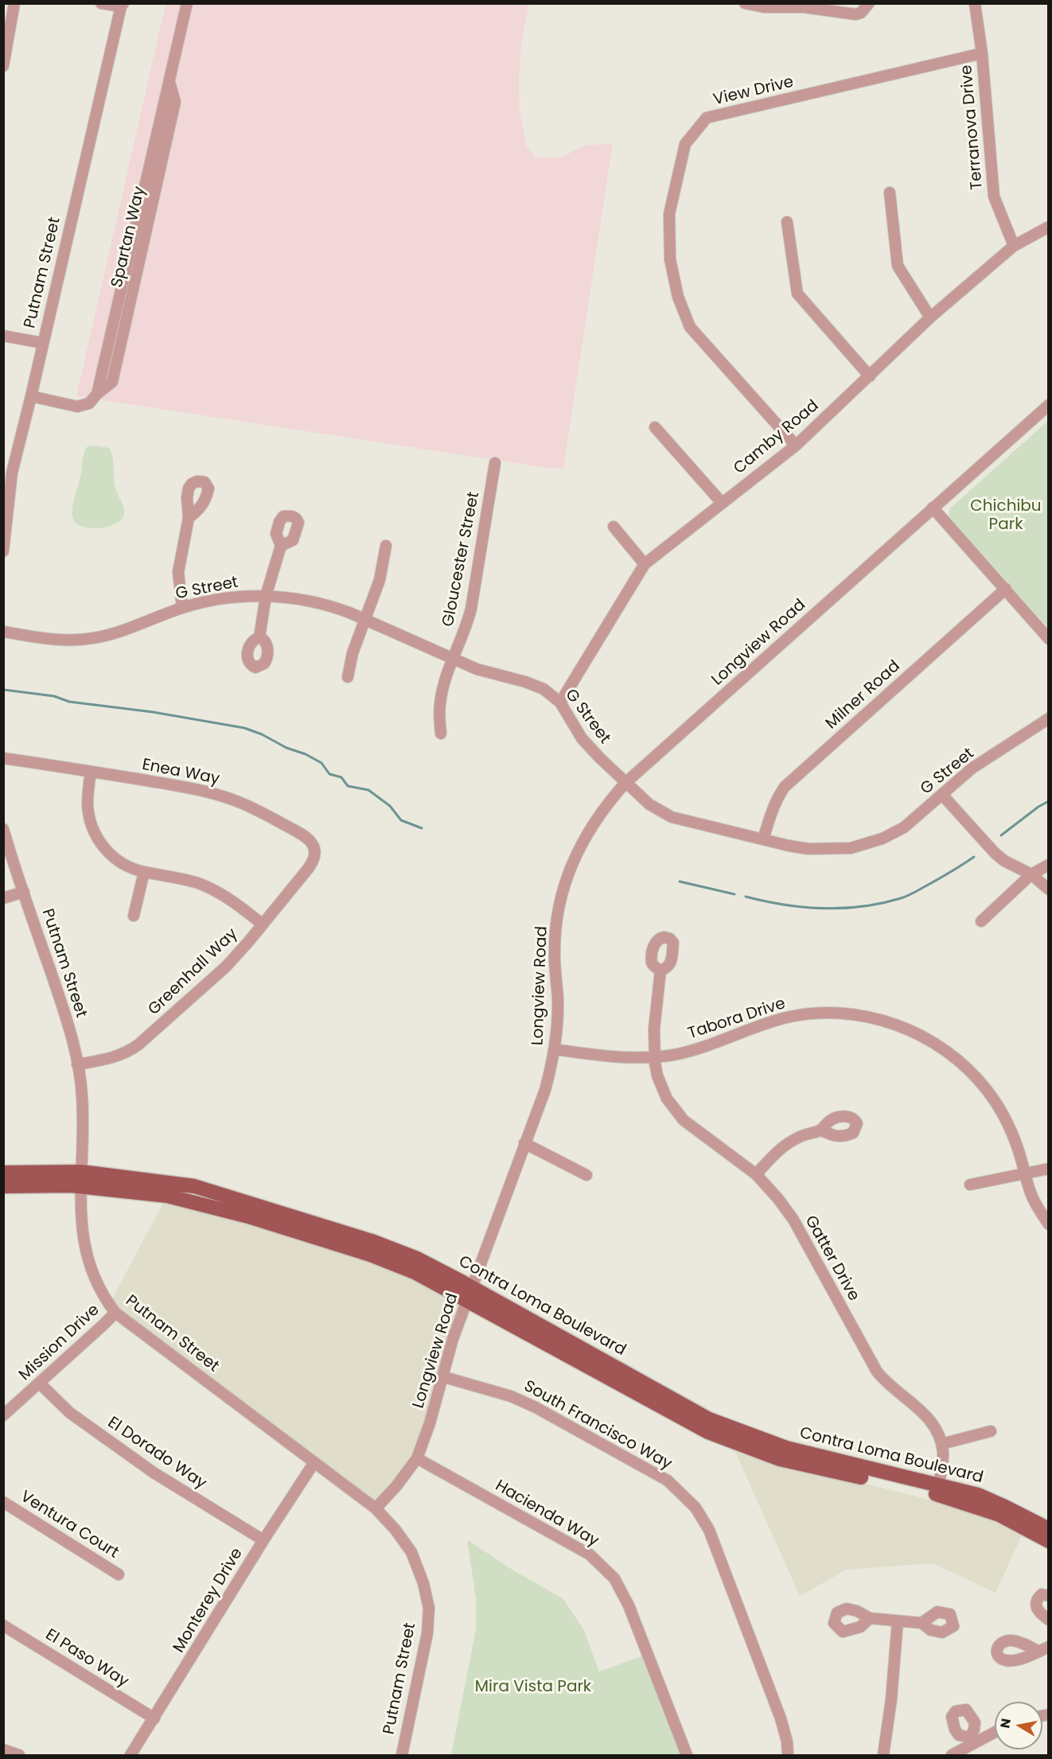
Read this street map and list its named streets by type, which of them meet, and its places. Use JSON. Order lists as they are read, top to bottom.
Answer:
{
  "streets": {
    "main road": ["Contra Loma Boulevard"],
    "street": [
      "View Drive",
      "Terranova Drive",
      "Spartan Way",
      "Putnam Street",
      "Camby Road",
      "Gloucester Street",
      "G Street",
      "Longview Road",
      "Milner Road",
      "Enea Way",
      "Greenhall Way",
      "Tabora Drive",
      "Gatter Drive",
      "Mission Drive",
      "South Francisco Way",
      "El Dorado Way",
      "Hacienda Way",
      "Ventura Court",
      "Monterey Drive",
      "El Paso Way"
    ]
  },
  "crossings": [
    ["View Drive", "Terranova Drive"],
    ["View Drive", "Camby Road"],
    ["Terranova Drive", "Camby Road"],
    ["Spartan Way", "Putnam Street"],
    ["Putnam Street", "Longview Road"],
    ["Putnam Street", "Greenhall Way"],
    ["Putnam Street", "Contra Loma Boulevard"],
    ["Putnam Street", "Mission Drive"],
    ["Putnam Street", "Monterey Drive"],
    ["Camby Road", "G Street"],
    ["Gloucester Street", "G Street"],
    ["G Street", "Longview Road"],
    ["G Street", "Milner Road"],
    ["Longview Road", "Tabora Drive"],
    ["Longview Road", "Contra Loma Boulevard"],
    ["Longview Road", "South Francisco Way"],
    ["Longview Road", "Hacienda Way"],
    ["Enea Way", "Greenhall Way"],
    ["Tabora Drive", "Gatter Drive"],
    ["Gatter Drive", "Contra Loma Boulevard"],
    ["Mission Drive", "El Dorado Way"],
    ["El Dorado Way", "Monterey Drive"],
    ["Monterey Drive", "El Paso Way"]
  ],
  "parks": ["Chichibu Park", "Mira Vista Park"],
  "north": "left"
}
